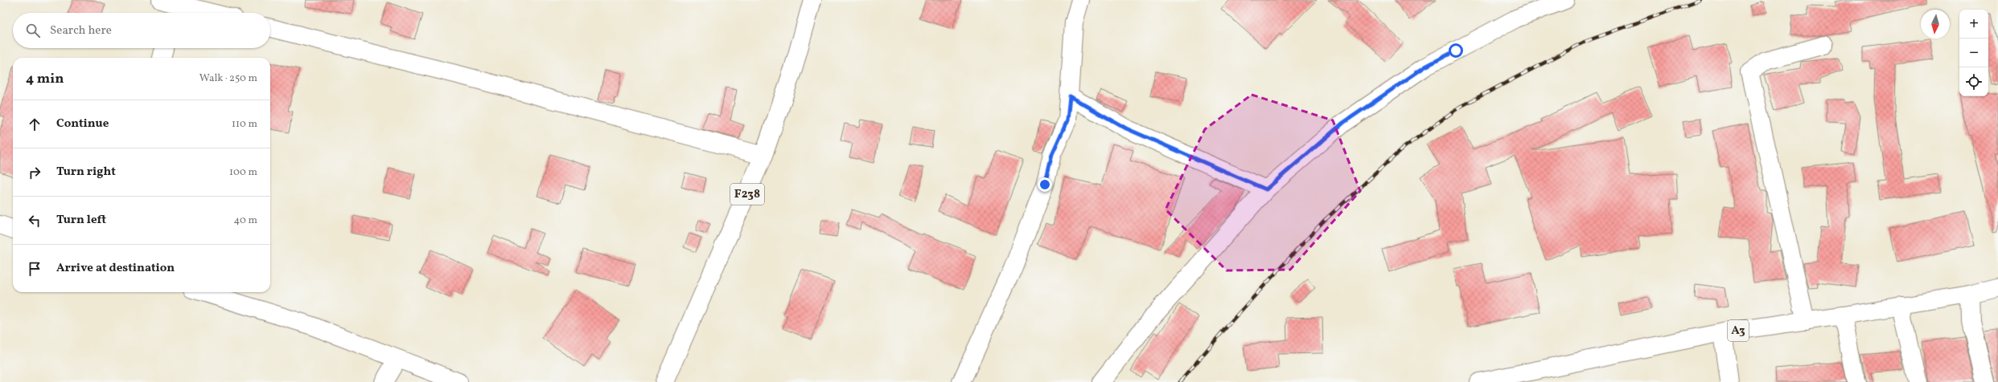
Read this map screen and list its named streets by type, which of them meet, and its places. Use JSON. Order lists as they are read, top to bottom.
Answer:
{
  "streets": {
    "main road": ["F238", "A3"]
  },
  "north": "bottom",
  "page": {
    "map_buttons": ["+", "−"],
    "search": "Search here",
    "heading": ["4 min", "Walk · 250 m"],
    "list": [
      ["Continue", "110 m"],
      ["Turn right", "100 m"],
      ["Turn left", "40 m"],
      "Arrive at destination"
    ]
  }
}
